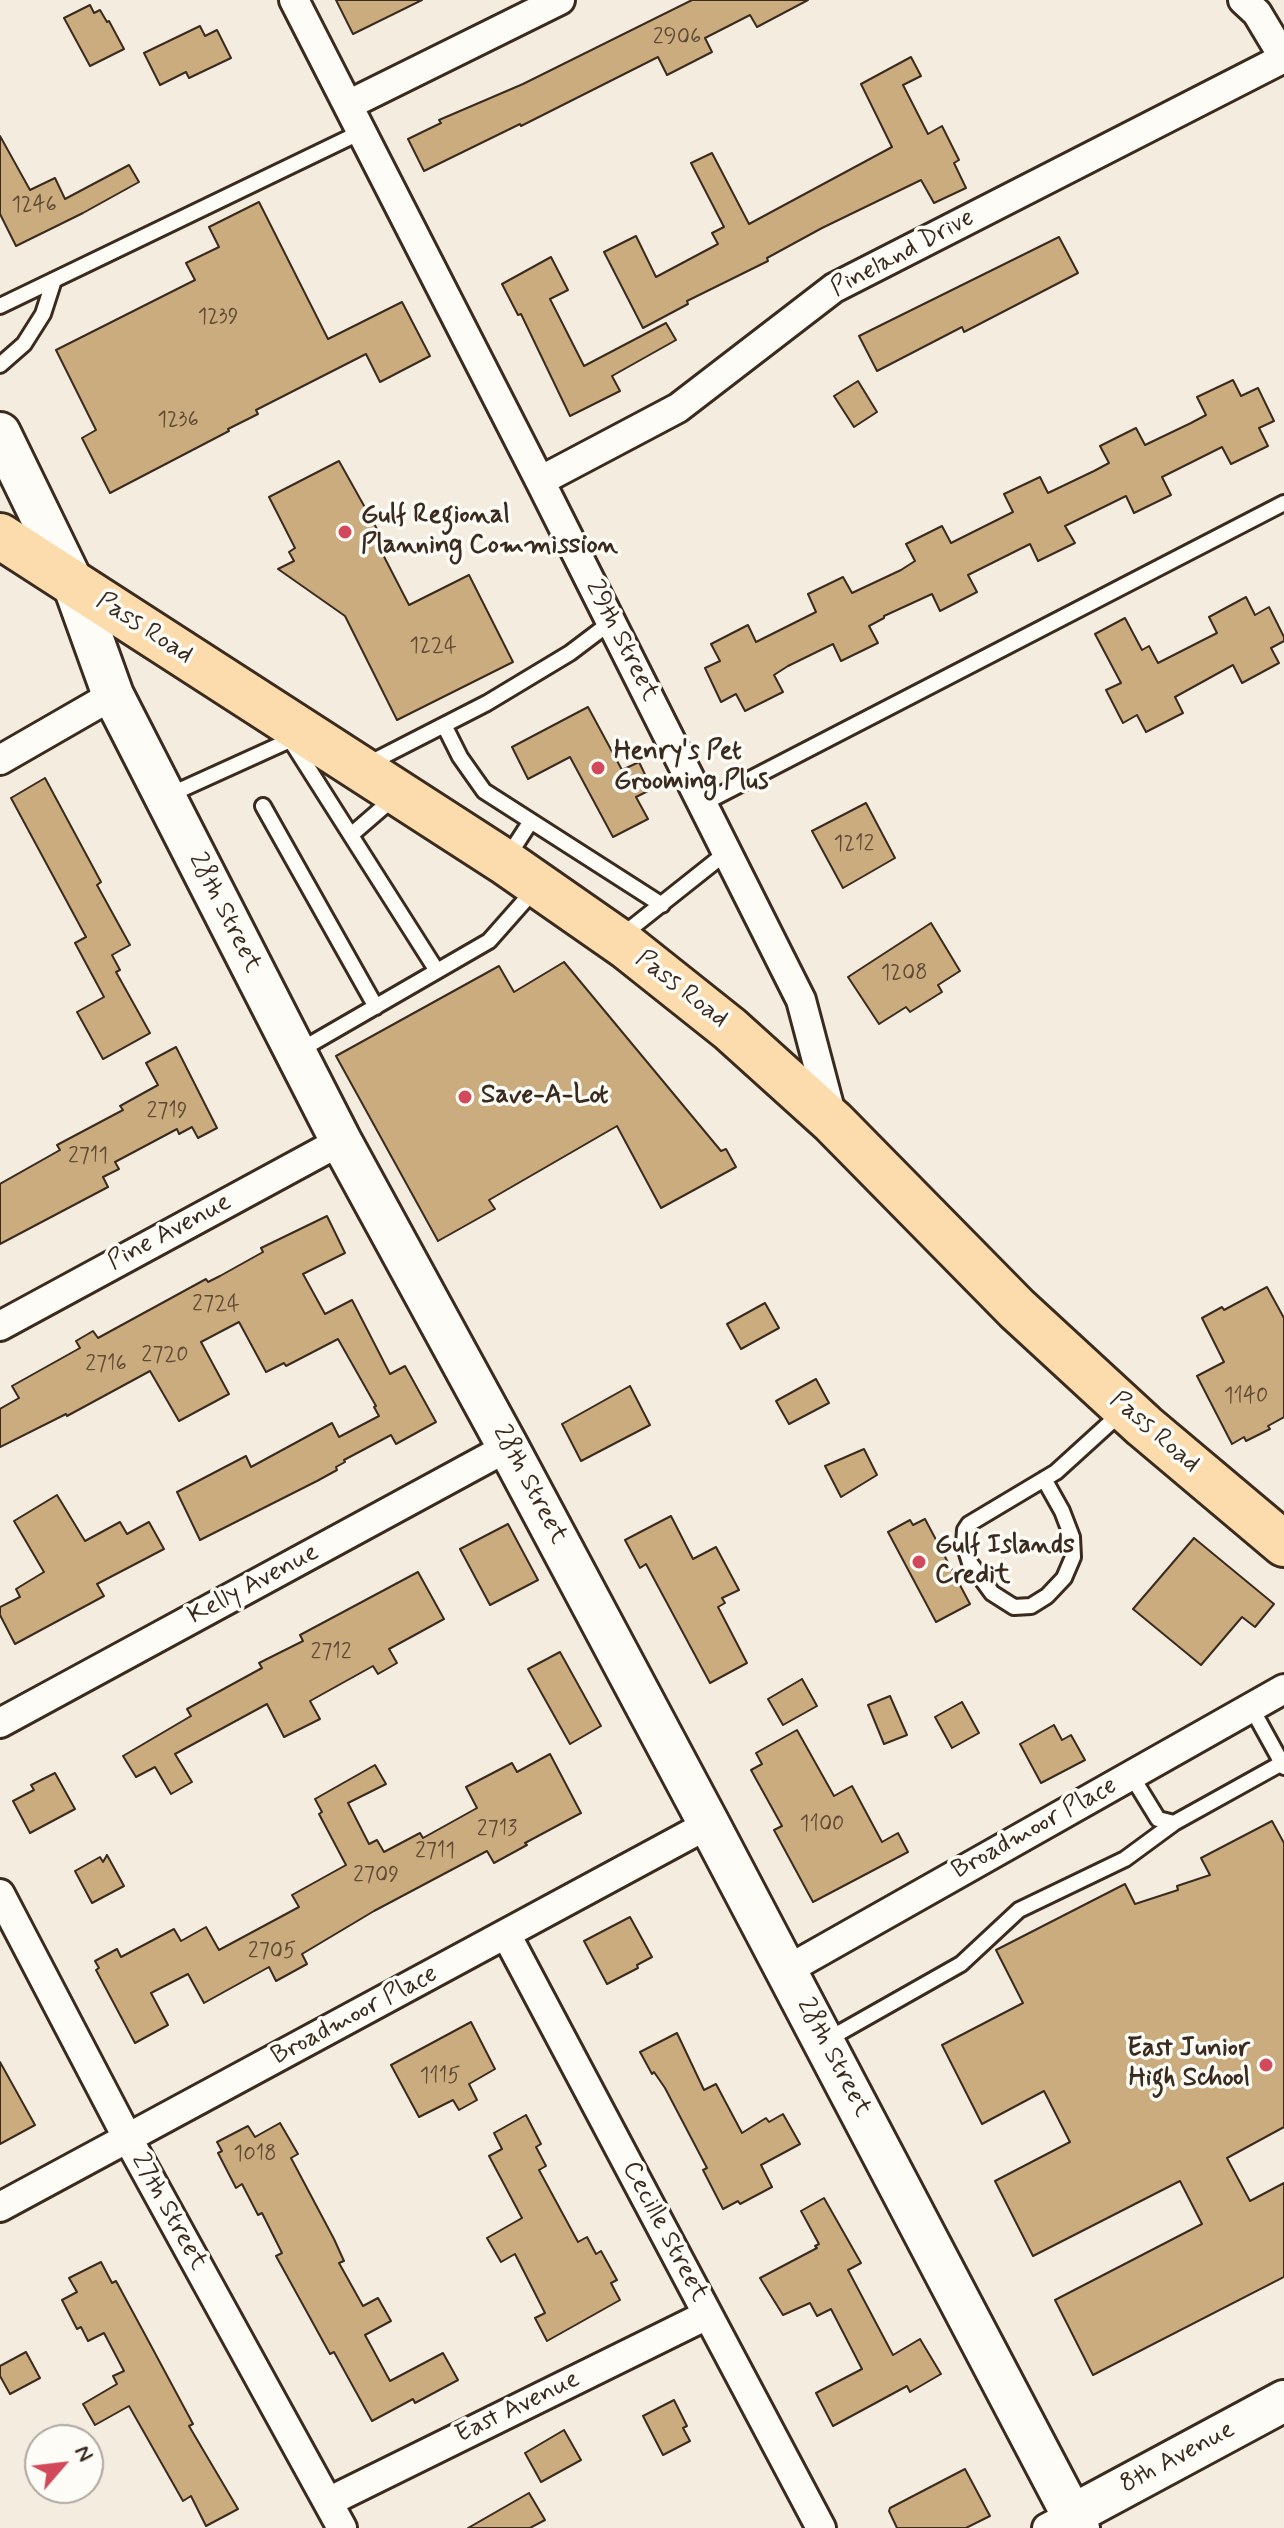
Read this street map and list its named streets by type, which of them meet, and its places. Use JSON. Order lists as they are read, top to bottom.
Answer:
{
  "streets": {
    "main road": ["Pass Road"],
    "street": [
      "Pineland Drive",
      "29th Street",
      "28th Street",
      "Pine Avenue",
      "Kelly Avenue",
      "Broadmoor Place",
      "27th Street",
      "Cecille Street",
      "East Avenue",
      "8th Avenue"
    ]
  },
  "crossings": [
    ["Pineland Drive", "29th Street"],
    ["Pass Road", "29th Street"],
    ["Pass Road", "28th Street"],
    ["28th Street", "Pine Avenue"],
    ["28th Street", "Kelly Avenue"],
    ["28th Street", "Broadmoor Place"],
    ["28th Street", "8th Avenue"],
    ["Broadmoor Place", "27th Street"],
    ["Broadmoor Place", "Cecille Street"],
    ["27th Street", "East Avenue"],
    ["Cecille Street", "East Avenue"]
  ],
  "places": [
    "Gulf Regional Planning Commission",
    "Henry's Pet Grooming Plus",
    "Save-A-Lot",
    "Gulf Islands Credit",
    "East Junior High School"
  ],
  "house_numbers": [
    "2906",
    "1246",
    "1239",
    "1236",
    "1224",
    "1212",
    "1208",
    "2719",
    "2711",
    "2724",
    "2720",
    "2716",
    "1140",
    "2712",
    "1100",
    "2713",
    "2711",
    "2709",
    "2705",
    "1115",
    "1018"
  ],
  "north": "top right"
}
